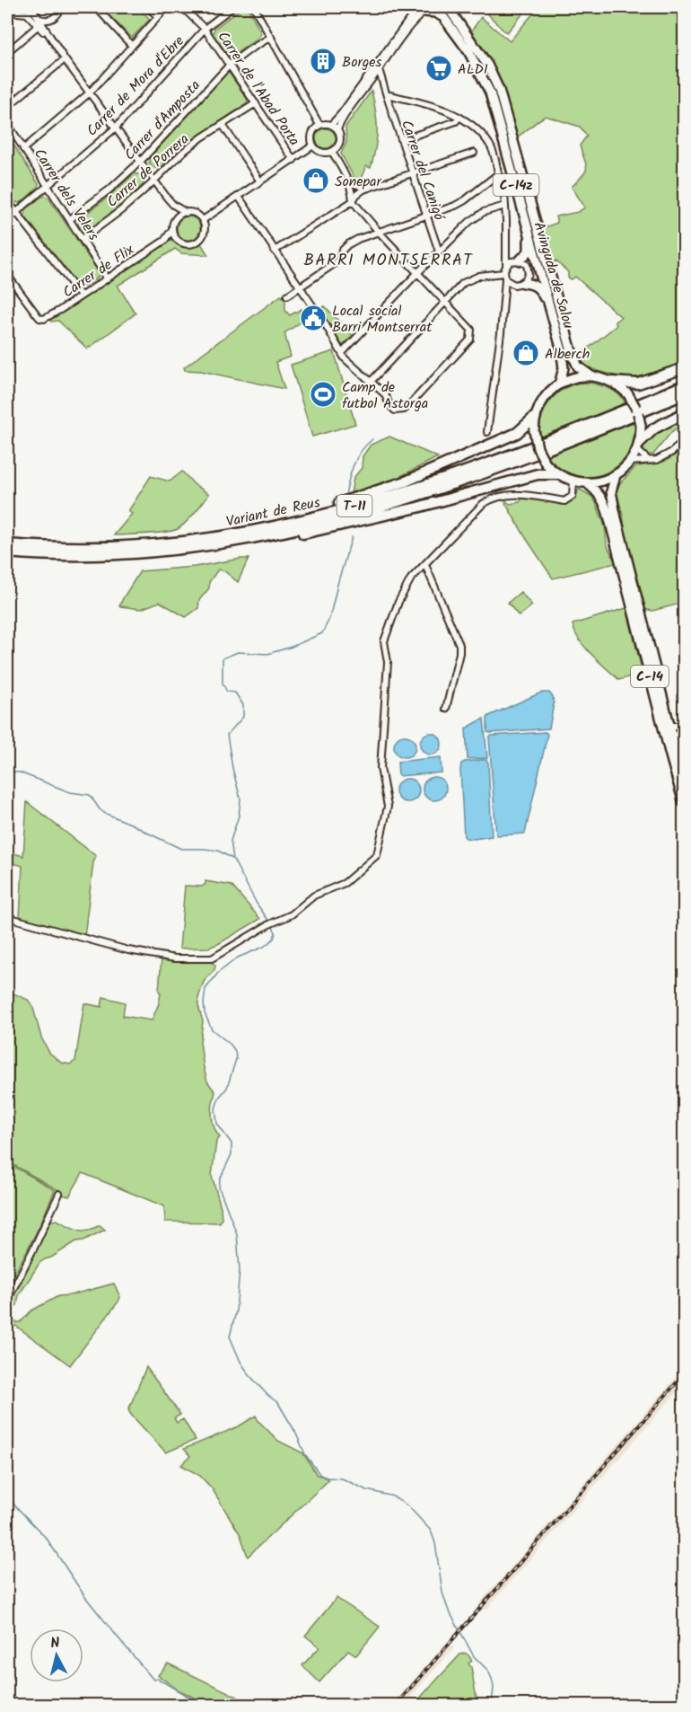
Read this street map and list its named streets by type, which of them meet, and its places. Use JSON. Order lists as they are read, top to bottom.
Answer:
{
  "streets": {
    "highway": ["T-11", "Variant de Reus"],
    "main road": ["C-14z", "Avinguda de Salou", "C-14"],
    "street": [
      "Carrer de Mora d'Ebre",
      "Carrer de l'Abad Porta",
      "Carrer d'Amposta",
      "Carrer de Porrera",
      "Carrer del Canigó",
      "Carrer dels Velers",
      "Carrer de Flix"
    ]
  },
  "crossings": [
    ["Carrer de Mora d'Ebre", "Carrer de l'Abad Porta"],
    ["Carrer de Mora d'Ebre", "Carrer dels Velers"],
    ["Carrer de l'Abad Porta", "Carrer d'Amposta"],
    ["Carrer de l'Abad Porta", "Carrer de Porrera"],
    ["Carrer d'Amposta", "Carrer dels Velers"],
    ["Carrer de Porrera", "Carrer dels Velers"],
    ["C-14z", "Avinguda de Salou"],
    ["C-14z", "C-14"],
    ["Carrer dels Velers", "Carrer de Flix"]
  ],
  "districts": ["BARRI MONTSERRAT"],
  "places": {
    "building": ["Borges"],
    "supermarket": ["ALDI"],
    "shop": ["Sonepar", "Alberch"],
    "public building": ["Local social Barri Montserrat"],
    "sports": ["Camp de futbol Astorga"]
  },
  "north": "top"
}
